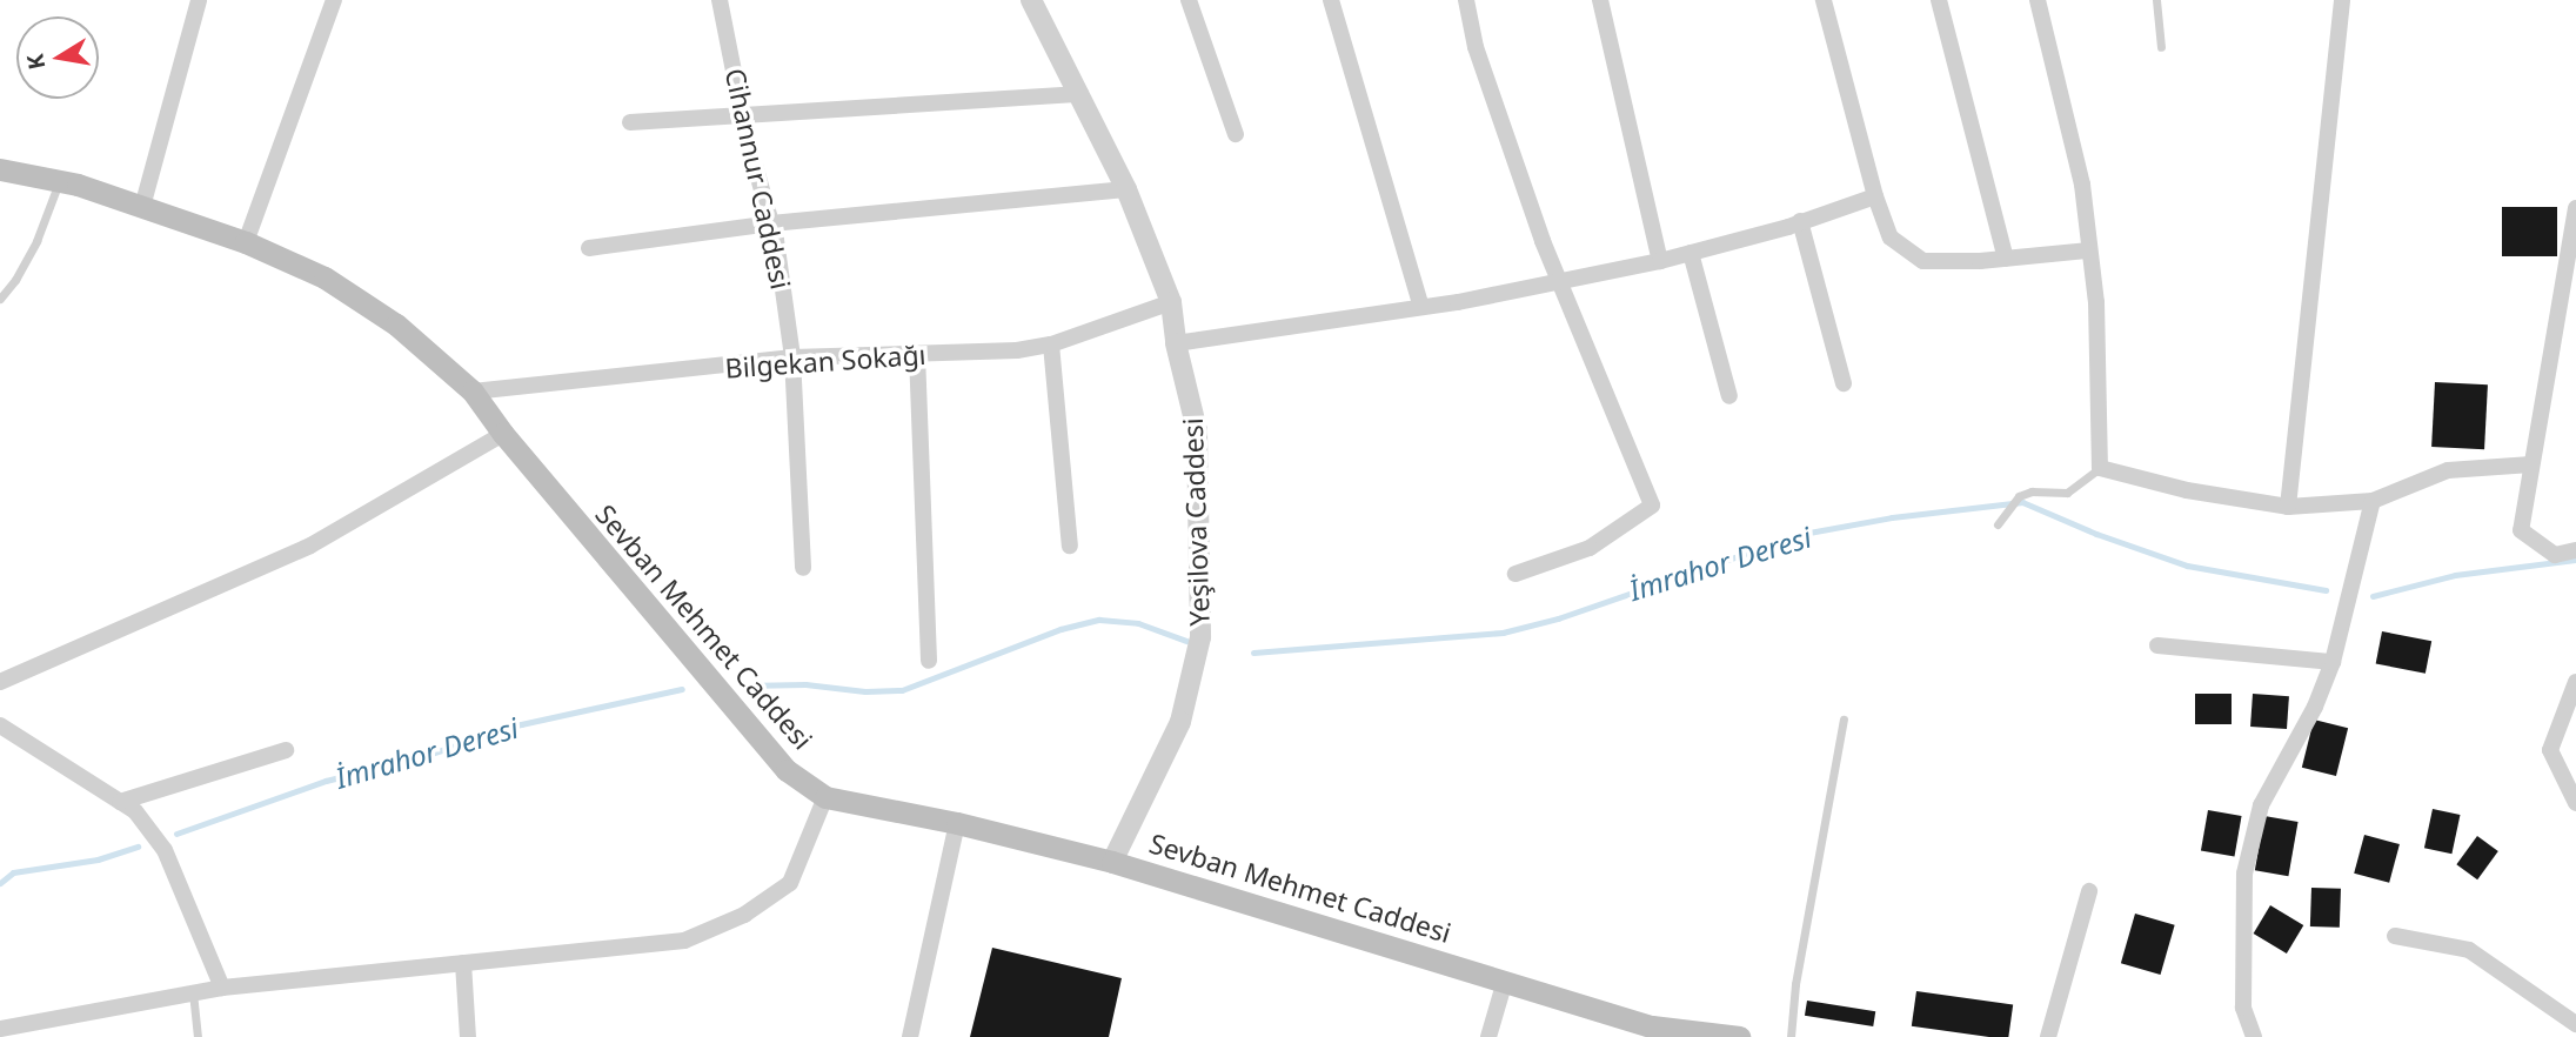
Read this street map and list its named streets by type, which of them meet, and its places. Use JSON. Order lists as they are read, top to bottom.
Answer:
{
  "streets": {
    "main road": ["Sevban Mehmet Caddesi"],
    "street": ["Cihannur Caddesi", "Bilgekan Sokağı", "Yeşilova Caddesi"]
  },
  "crossings": [
    ["Cihannur Caddesi", "Bilgekan Sokağı"],
    ["Bilgekan Sokağı", "Yeşilova Caddesi"],
    ["Bilgekan Sokağı", "Sevban Mehmet Caddesi"],
    ["Yeşilova Caddesi", "Sevban Mehmet Caddesi"]
  ],
  "water": ["İmrahor Deresi"],
  "north": "left"
}
